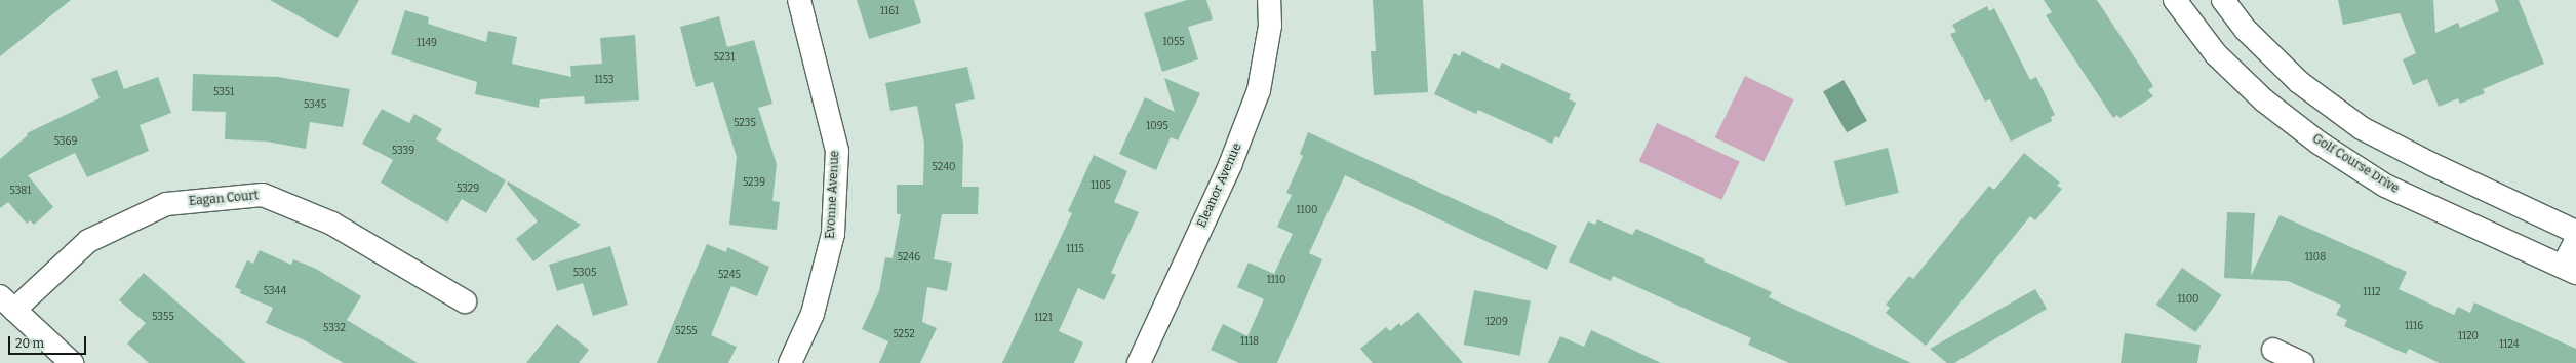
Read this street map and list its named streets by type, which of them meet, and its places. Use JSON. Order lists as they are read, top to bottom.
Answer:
{
  "streets": {
    "street": [
      "Golf Course Drive",
      "Eleanor Avenue",
      "Evonne Avenue",
      "Eagan Court"
    ]
  },
  "house_numbers": [
    "1161",
    "1055",
    "1149",
    "5231",
    "1153",
    "5351",
    "5345",
    "5235",
    "1095",
    "5369",
    "5339",
    "5240",
    "5239",
    "1105",
    "5329",
    "5381",
    "1100",
    "1115",
    "5246",
    "1108",
    "5305",
    "5245",
    "1110",
    "5344",
    "1112",
    "1100",
    "5355",
    "1121",
    "1209",
    "1116",
    "5332",
    "5255",
    "5252",
    "1120",
    "1118",
    "1124"
  ],
  "scale_bar": "20 m"
}
